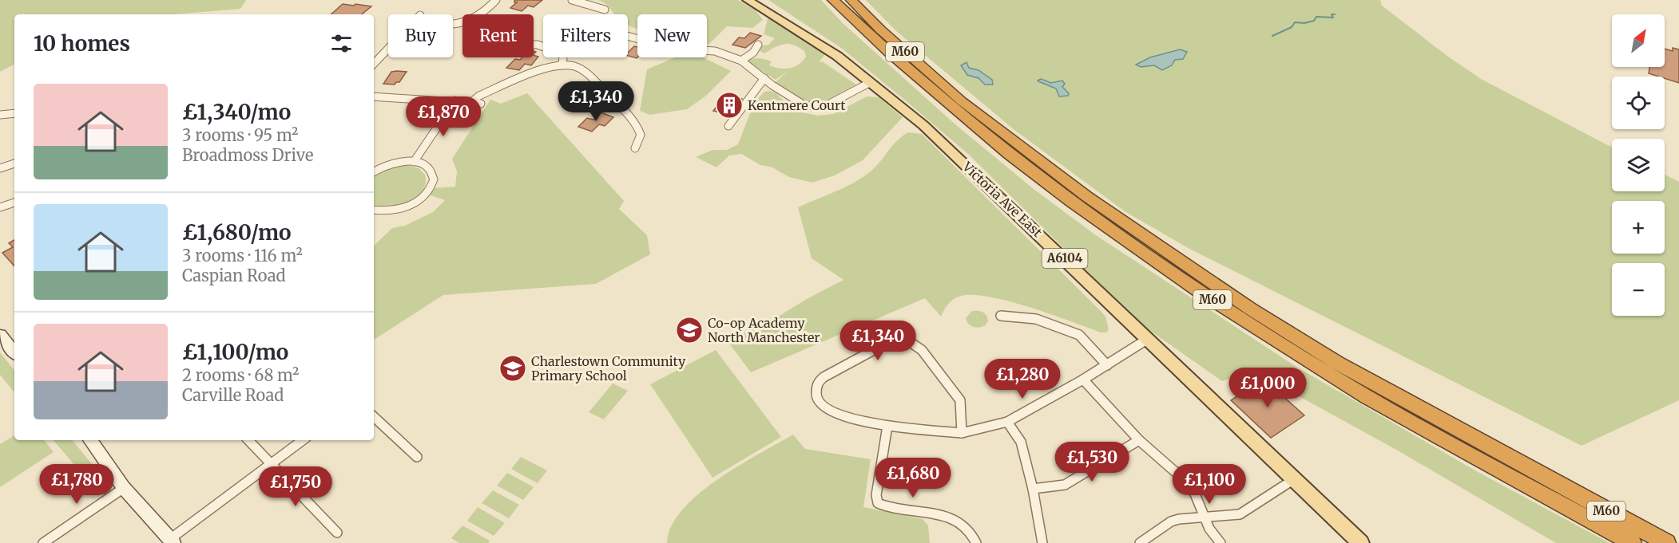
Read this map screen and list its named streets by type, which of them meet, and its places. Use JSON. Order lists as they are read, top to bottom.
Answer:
{
  "streets": {
    "highway": ["M60"],
    "main road": ["Victoria Ave East", "A6104"]
  },
  "places": {
    "building": ["Kentmere Court"],
    "school or university": ["Co-op Academy North Manchester", "Charlestown Community Primary School"]
  },
  "north": "top right",
  "page": {
    "map_buttons": ["+", "−"],
    "chip": [
      "Buy",
      "Rent",
      "Filters",
      "New"
    ],
    "heading": "10 homes",
    "list": [
      {
        "name": "£1,340/mo",
        "note": "3 rooms · 95 m² · Broadmoss Drive"
      },
      {
        "name": "£1,680/mo",
        "note": "3 rooms · 116 m² · Caspian Road"
      },
      {
        "name": "£1,100/mo",
        "note": "2 rooms · 68 m² · Carville Road"
      }
    ],
    "price": [
      "£1,340",
      "£1,870",
      "£1,340",
      "£1,280",
      "£1,000",
      "£1,530",
      "£1,680",
      "£1,780",
      "£1,100",
      "£1,750"
    ]
  }
}
